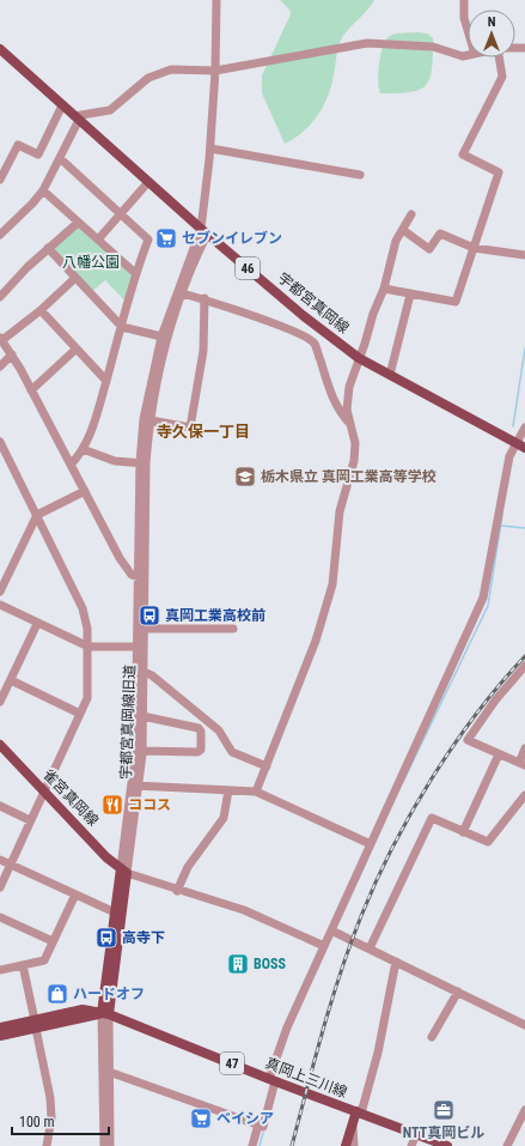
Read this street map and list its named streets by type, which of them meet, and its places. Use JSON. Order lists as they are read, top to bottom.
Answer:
{
  "streets": {
    "main road": [
      "46",
      "宇都宮真岡線",
      "雀宮真岡線",
      "47",
      "真岡上三川線"
    ],
    "street": ["宇都宮真岡線旧道"]
  },
  "crossings": [
    ["宇都宮真岡線旧道", "雀宮真岡線"]
  ],
  "districts": ["寺久保一丁目"],
  "parks": ["八幡公園"],
  "places": {
    "supermarket": ["セブンイレブン", "ベイシア"],
    "school or university": ["栃木県立 真岡工業高等学校"],
    "bus stop": ["真岡工業高校前", "高寺下"],
    "restaurant": ["ココス"],
    "building": ["BOSS"],
    "shop": ["ハードオフ"],
    "office": ["NTT真岡ビル"]
  },
  "scale_bar": "100 m",
  "north": "top"
}
